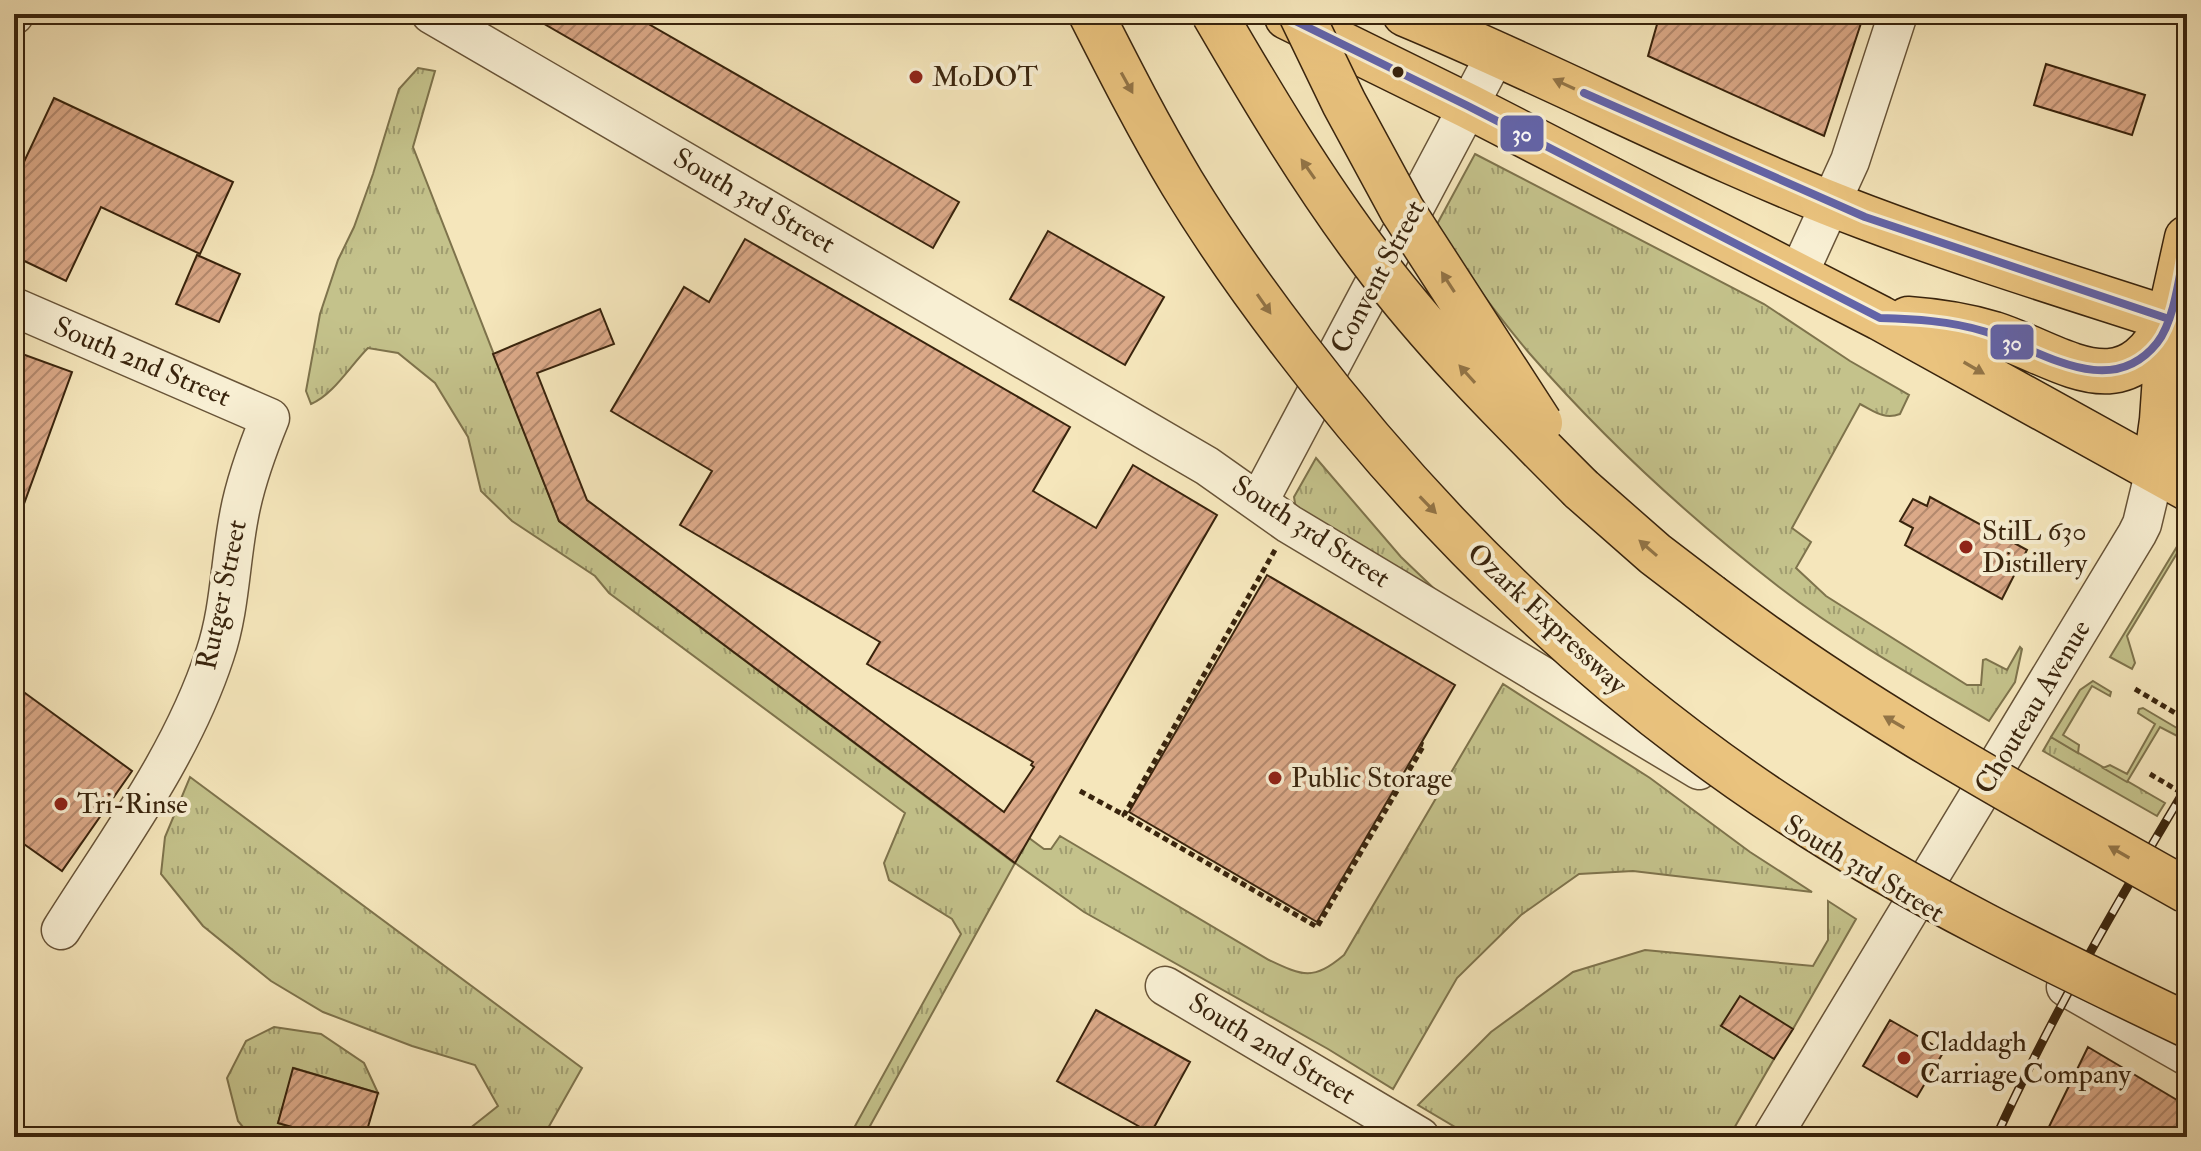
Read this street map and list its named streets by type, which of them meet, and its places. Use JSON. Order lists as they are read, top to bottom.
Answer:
{
  "streets": {
    "main road": ["Ozark Expressway", "Chouteau Avenue"],
    "street": [
      "South 3rd Street",
      "Convent Street",
      "South 2nd Street",
      "Rutger Street"
    ]
  },
  "crossings": [
    ["South 3rd Street", "Convent Street"],
    ["South 3rd Street", "Chouteau Avenue"],
    ["South 2nd Street", "Rutger Street"]
  ],
  "places": [
    "MoDOT",
    "StilL 630 Distillery",
    "Public Storage",
    "Tri-Rinse",
    "Claddagh Carriage Company"
  ],
  "lines": ["transit line 30"]
}
